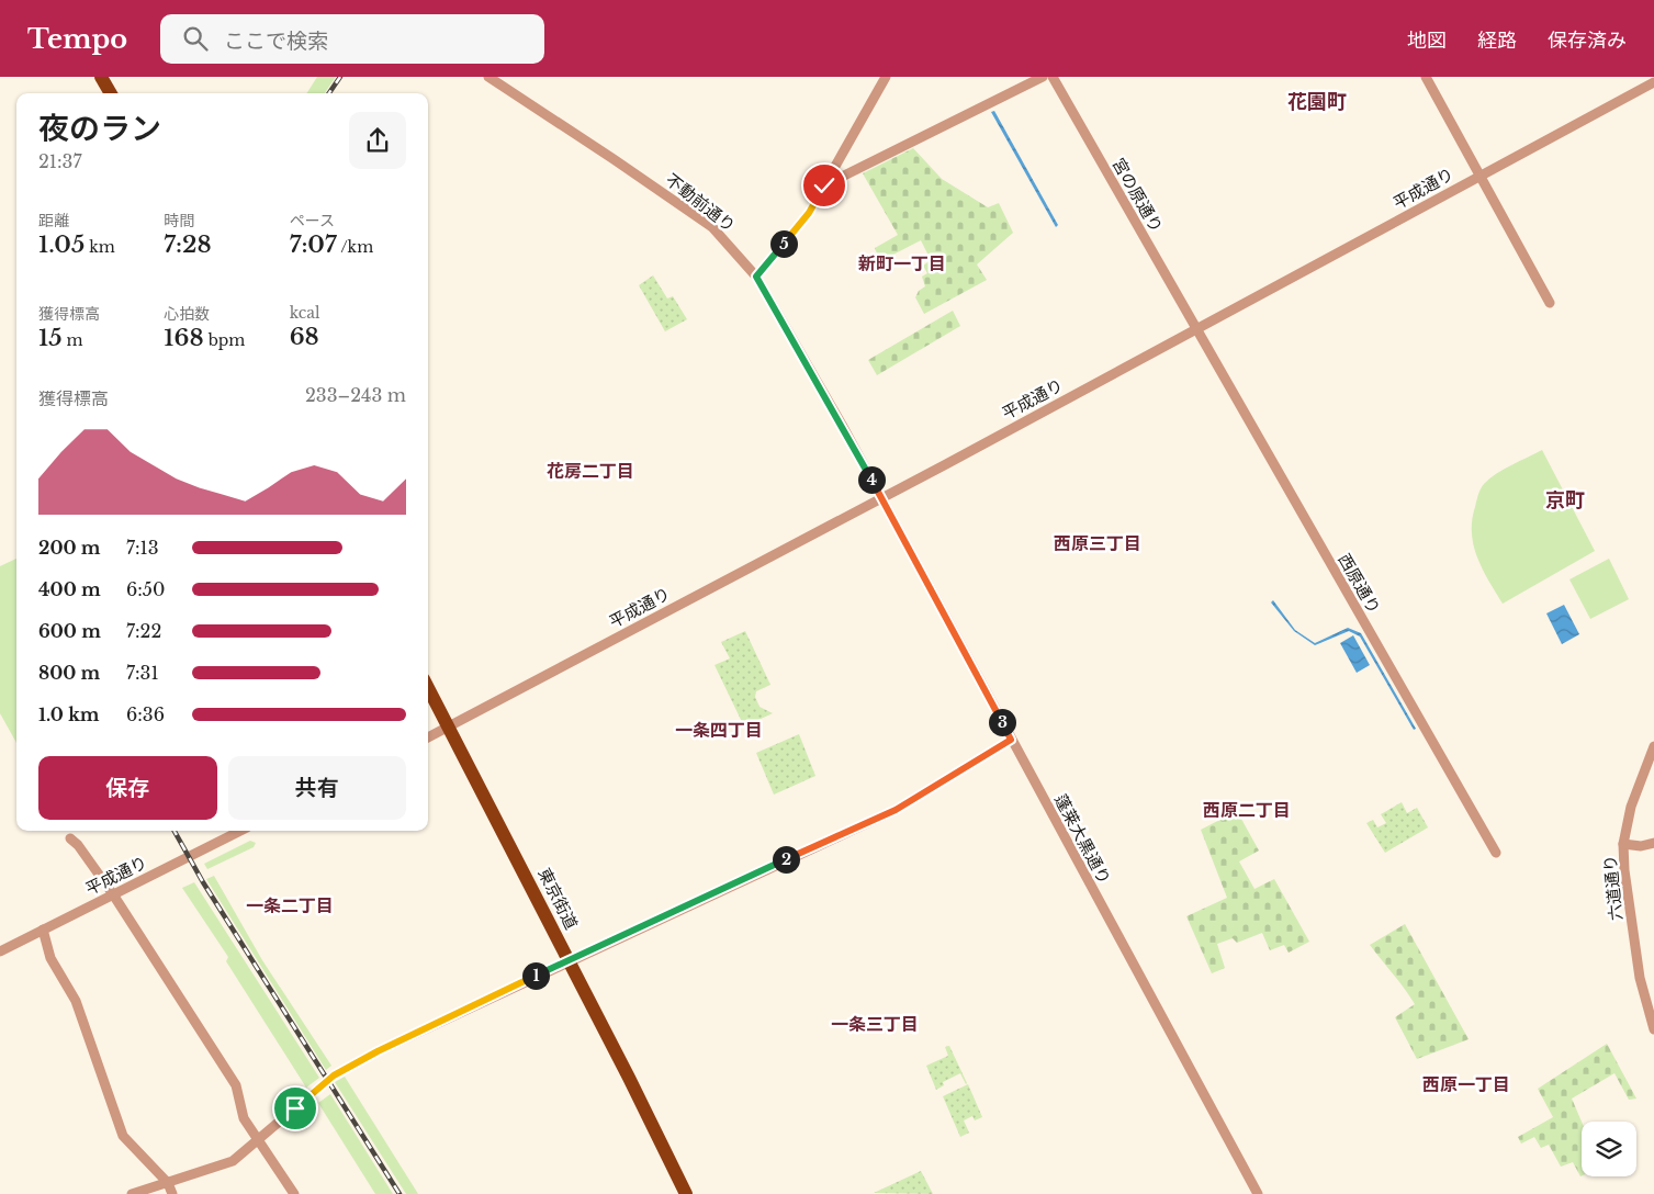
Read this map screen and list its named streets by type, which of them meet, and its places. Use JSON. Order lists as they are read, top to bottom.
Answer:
{
  "streets": {
    "highway": ["東京街道"],
    "street": [
      "平成通り",
      "宮の原通り",
      "不動前通り",
      "西原通り",
      "蓬莱大黒通り",
      "六道通り"
    ]
  },
  "crossings": [
    ["平成通り", "宮の原通り"],
    ["平成通り", "不動前通り"],
    ["平成通り", "西原通り"],
    ["平成通り", "蓬莱大黒通り"],
    ["平成通り", "東京街道"],
    ["宮の原通り", "西原通り"],
    ["不動前通り", "蓬莱大黒通り"]
  ],
  "districts": [
    "花園町",
    "新町一丁目",
    "花房二丁目",
    "京町",
    "西原三丁目",
    "一条四丁目",
    "西原二丁目",
    "一条二丁目",
    "一条三丁目",
    "西原一丁目"
  ],
  "page": {
    "header": "Tempo",
    "search": "ここで検索",
    "nav": ["地図", "経路", "保存済み"],
    "heading": ["夜のラン", "21:37"],
    "stats": [
      ["距離", "1.05 km"],
      ["時間", "7:28"],
      ["ペース", "7:07 /km"],
      ["獲得標高", "15 m"],
      ["心拍数", "168 bpm"],
      ["kcal", "68"]
    ],
    "pins": [
      "5",
      "4",
      "3",
      "2",
      "1"
    ],
    "chart": ["獲得標高", "233–243 m"],
    "list": [
      {
        "name": "200 m",
        "note": "7:13"
      },
      {
        "name": "400 m",
        "note": "6:50"
      },
      {
        "name": "600 m",
        "note": "7:22"
      },
      {
        "name": "800 m",
        "note": "7:31"
      },
      {
        "name": "1.0 km",
        "note": "6:36"
      }
    ],
    "buttons": ["保存", "共有"]
  }
}
